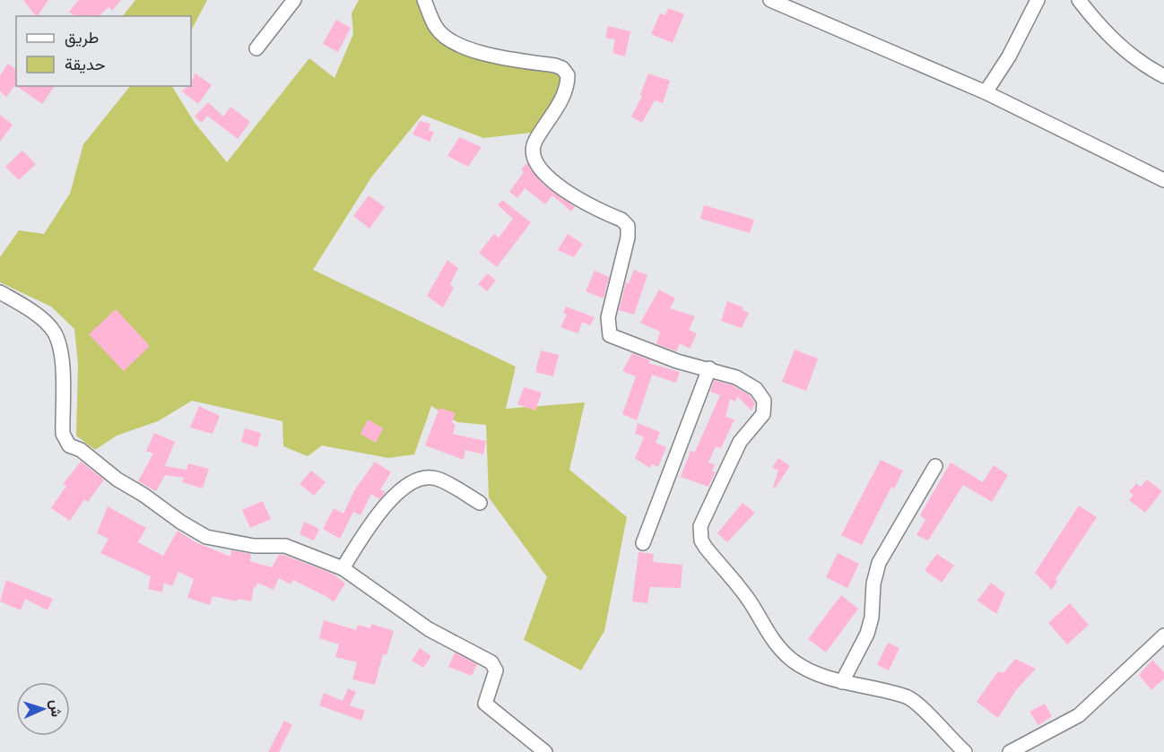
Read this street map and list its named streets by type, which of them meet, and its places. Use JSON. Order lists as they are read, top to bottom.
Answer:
{
  "legend": ["طريق", "حديقة"],
  "north": "right"
}
